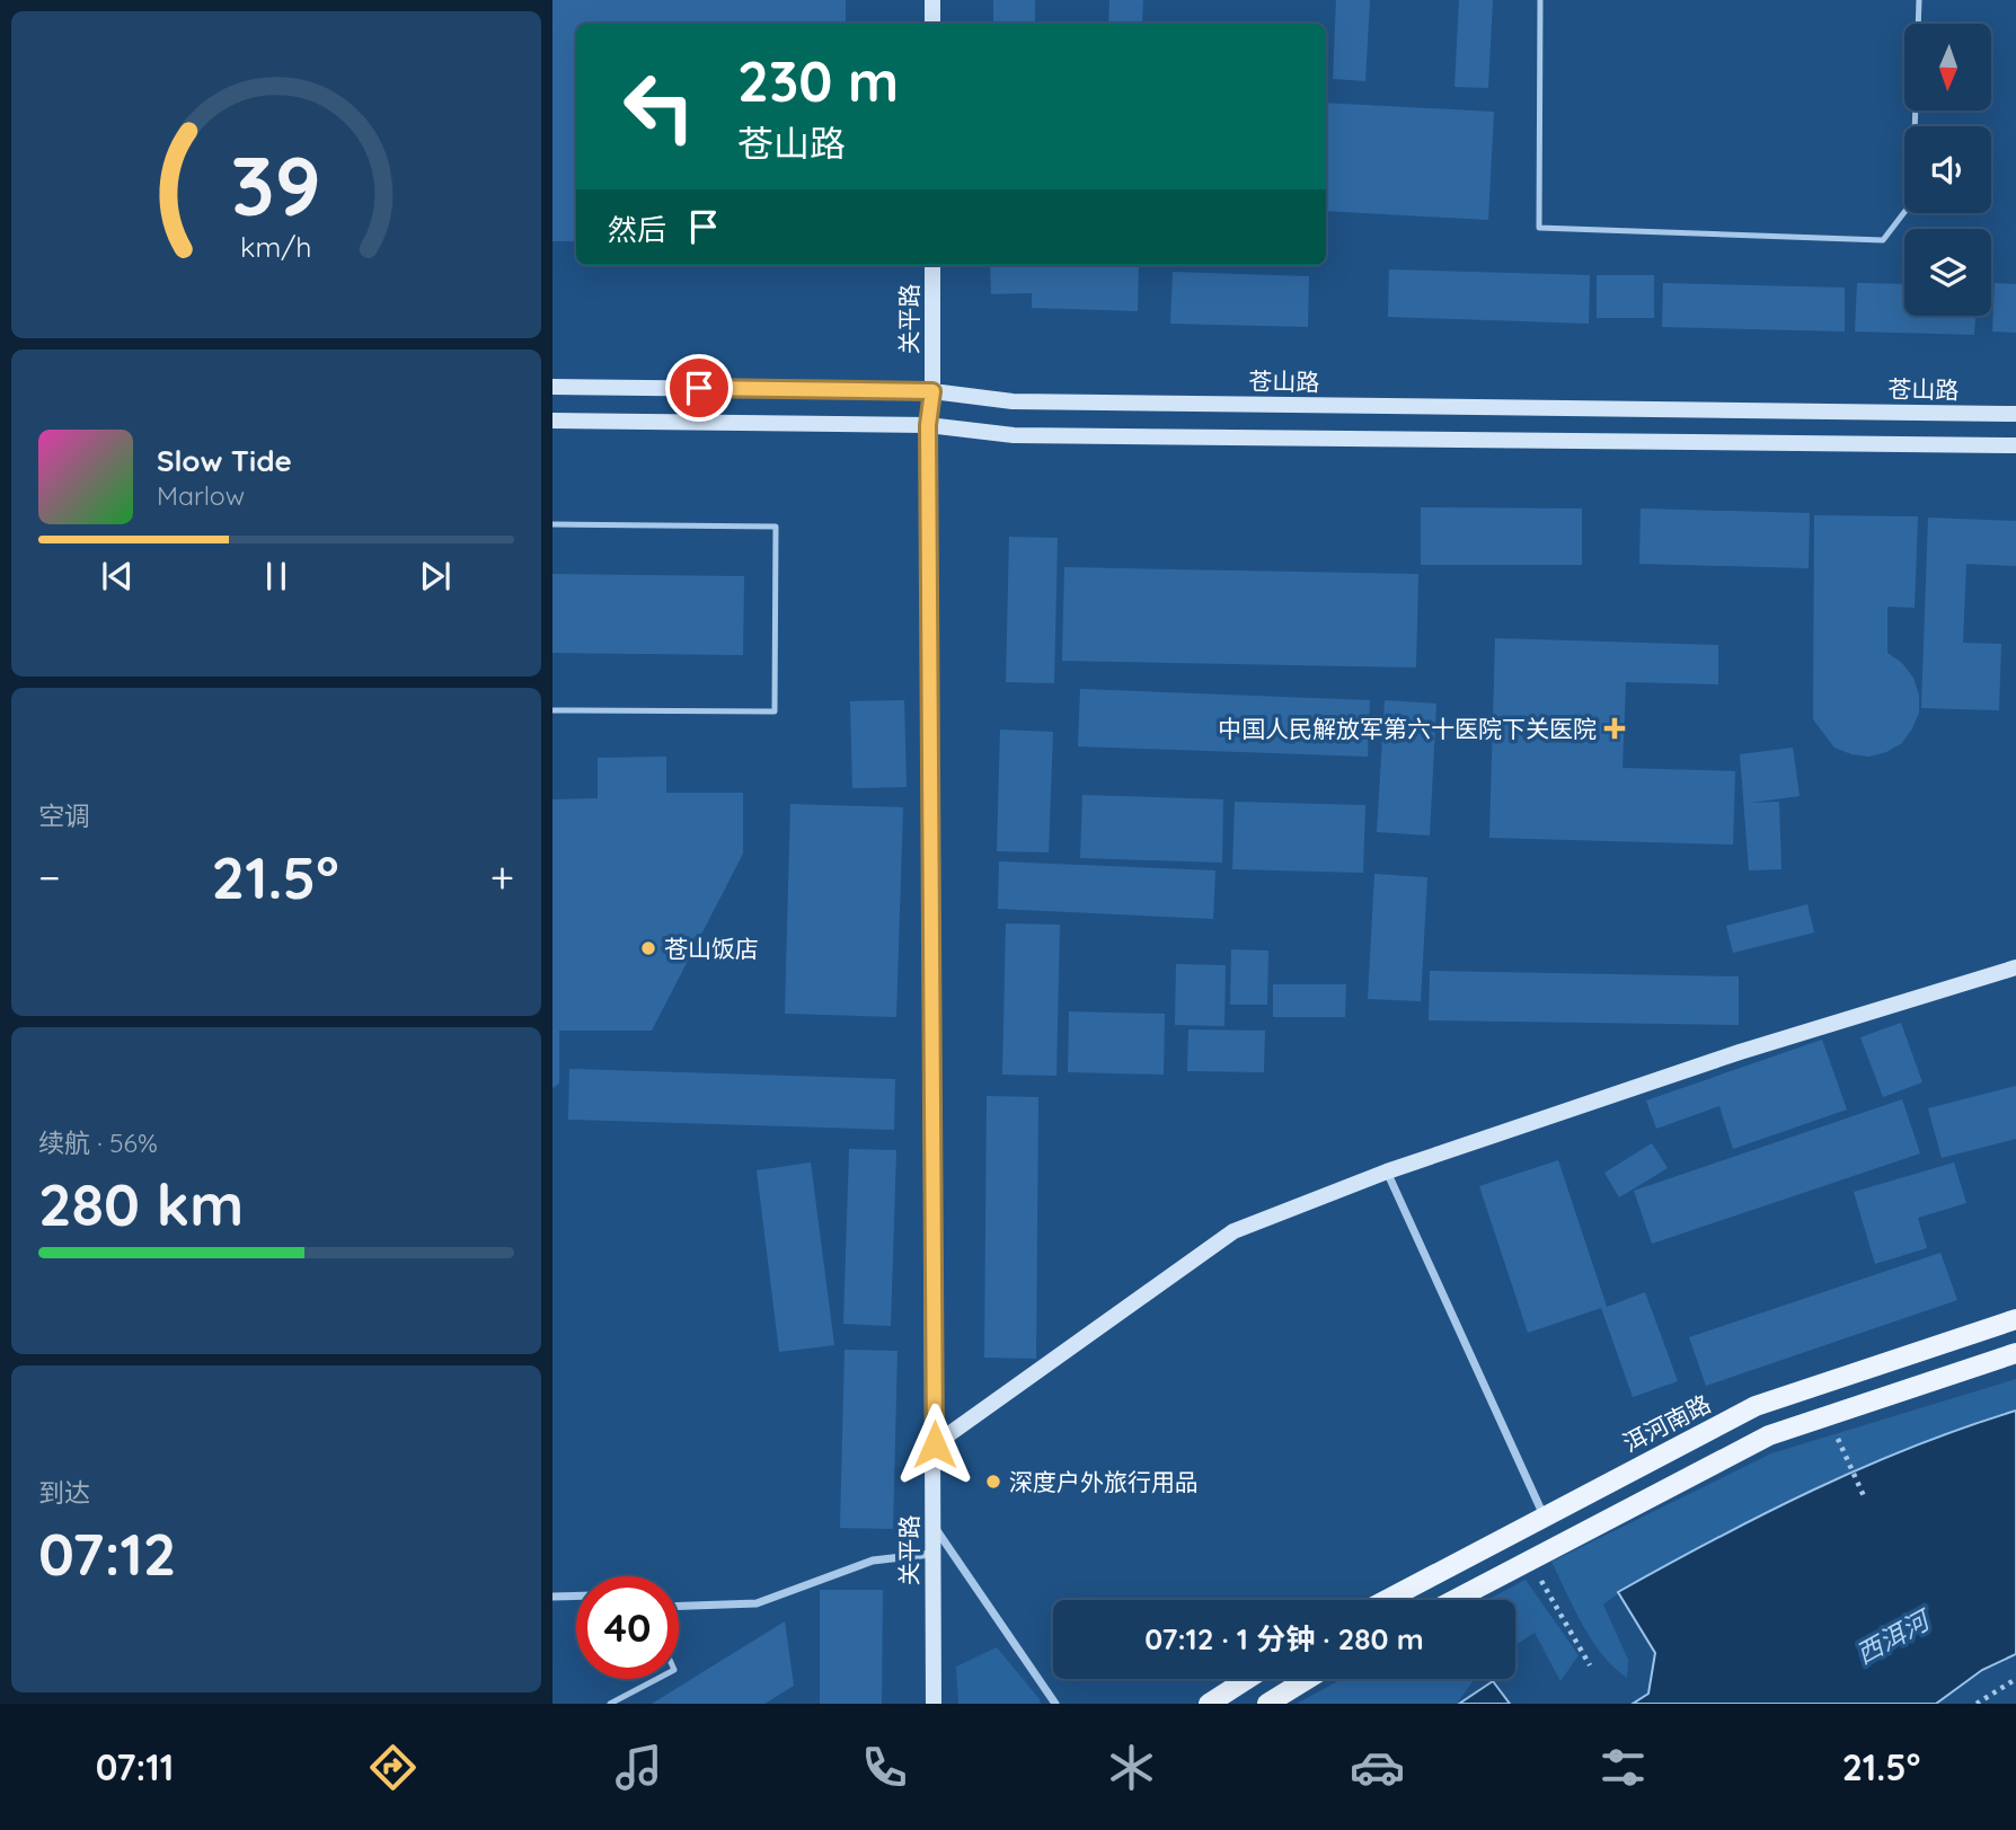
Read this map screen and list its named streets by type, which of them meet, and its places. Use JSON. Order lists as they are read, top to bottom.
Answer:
{
  "streets": {
    "main road": ["关平路", "苍山路", "洱河南路"]
  },
  "crossings": [
    ["关平路", "苍山路"]
  ],
  "water": ["西洱河"],
  "places": {
    "health": ["中国人民解放军第六十医院下关医院"],
    "other": ["苍山饭店", "深度户外旅行用品"]
  },
  "north": "bottom",
  "page": {
    "turn": ["230 m", "苍山路"],
    "then": "然后",
    "song": ["Slow Tide", "Marlow"],
    "tile": [
      "空调",
      ["续航 · 56%", "280 km"],
      ["到达", "07:12"]
    ],
    "heat": ["−", "21.5°", "+"],
    "limit": "40",
    "trip": "07:12 · 1 分钟 · 280 m",
    "tabs": ["07:11", "21.5°"],
    "gauge": ["39", "km/h"]
  }
}
